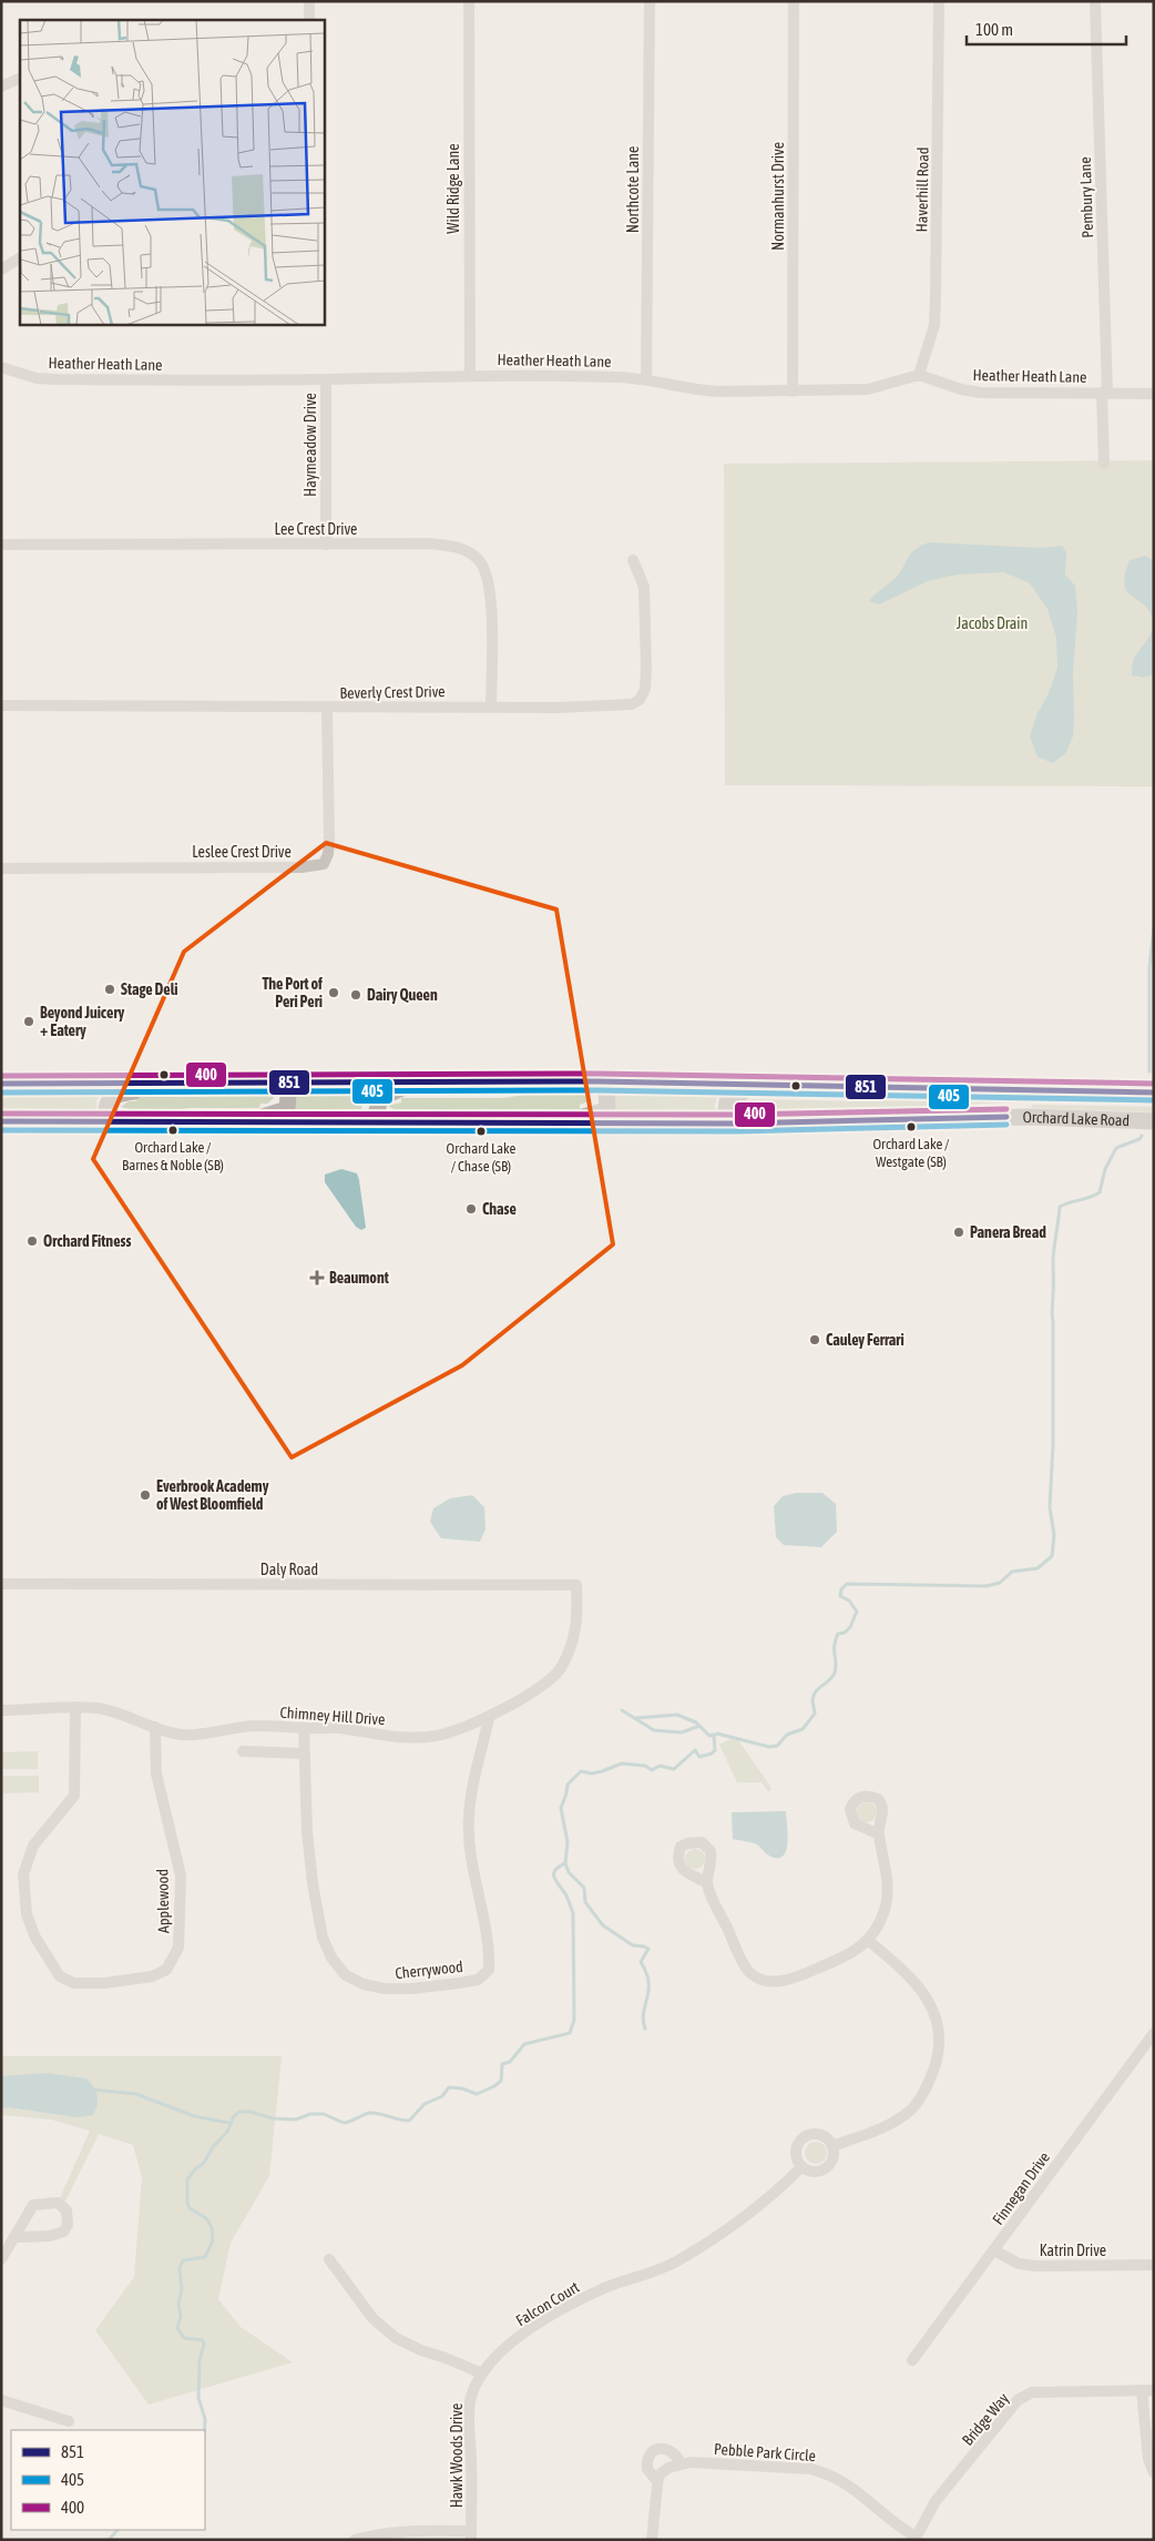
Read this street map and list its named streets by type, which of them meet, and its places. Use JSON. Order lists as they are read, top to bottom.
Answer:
{
  "streets": {
    "main road": ["Orchard Lake Road"],
    "street": [
      "Wild Ridge Lane",
      "Northcote Lane",
      "Haverhill Road",
      "Normanhurst Drive",
      "Pembury Lane",
      "Heather Heath Lane",
      "Haymeadow Drive",
      "Lee Crest Drive",
      "Beverly Crest Drive",
      "Leslee Crest Drive",
      "Daly Road",
      "Chimney Hill Drive",
      "Applewood",
      "Cherrywood",
      "Finnegan Drive",
      "Katrin Drive",
      "Falcon Court",
      "Bridge Way",
      "Pebble Park Circle",
      "Hawk Woods Drive"
    ]
  },
  "crossings": [
    ["Wild Ridge Lane", "Heather Heath Lane"],
    ["Northcote Lane", "Heather Heath Lane"],
    ["Haverhill Road", "Heather Heath Lane"],
    ["Normanhurst Drive", "Heather Heath Lane"],
    ["Pembury Lane", "Heather Heath Lane"],
    ["Heather Heath Lane", "Haymeadow Drive"],
    ["Haymeadow Drive", "Lee Crest Drive"],
    ["Lee Crest Drive", "Beverly Crest Drive"],
    ["Beverly Crest Drive", "Leslee Crest Drive"],
    ["Daly Road", "Chimney Hill Drive"],
    ["Chimney Hill Drive", "Applewood"],
    ["Chimney Hill Drive", "Cherrywood"],
    ["Finnegan Drive", "Katrin Drive"],
    ["Falcon Court", "Hawk Woods Drive"],
    ["Bridge Way", "Pebble Park Circle"]
  ],
  "parks": ["Jacobs Drain"],
  "places": {
    "other": [
      "Stage Deli",
      "The Port of Peri Peri",
      "Dairy Queen",
      "Beyond Juicery + Eatery",
      "Orchard Lake / Westgate (SB)",
      "Orchard Lake / Barnes & Noble (SB)",
      "Orchard Lake / Chase (SB)",
      "Chase",
      "Panera Bread",
      "Orchard Fitness",
      "Cauley Ferrari",
      "Everbrook Academy of West Bloomfield"
    ],
    "health": ["Beaumont"]
  },
  "lines": ["transit line 400", "transit line 851", "transit line 405"],
  "legend": ["851", "405", "400"],
  "scale_bar": "100 m"
}
